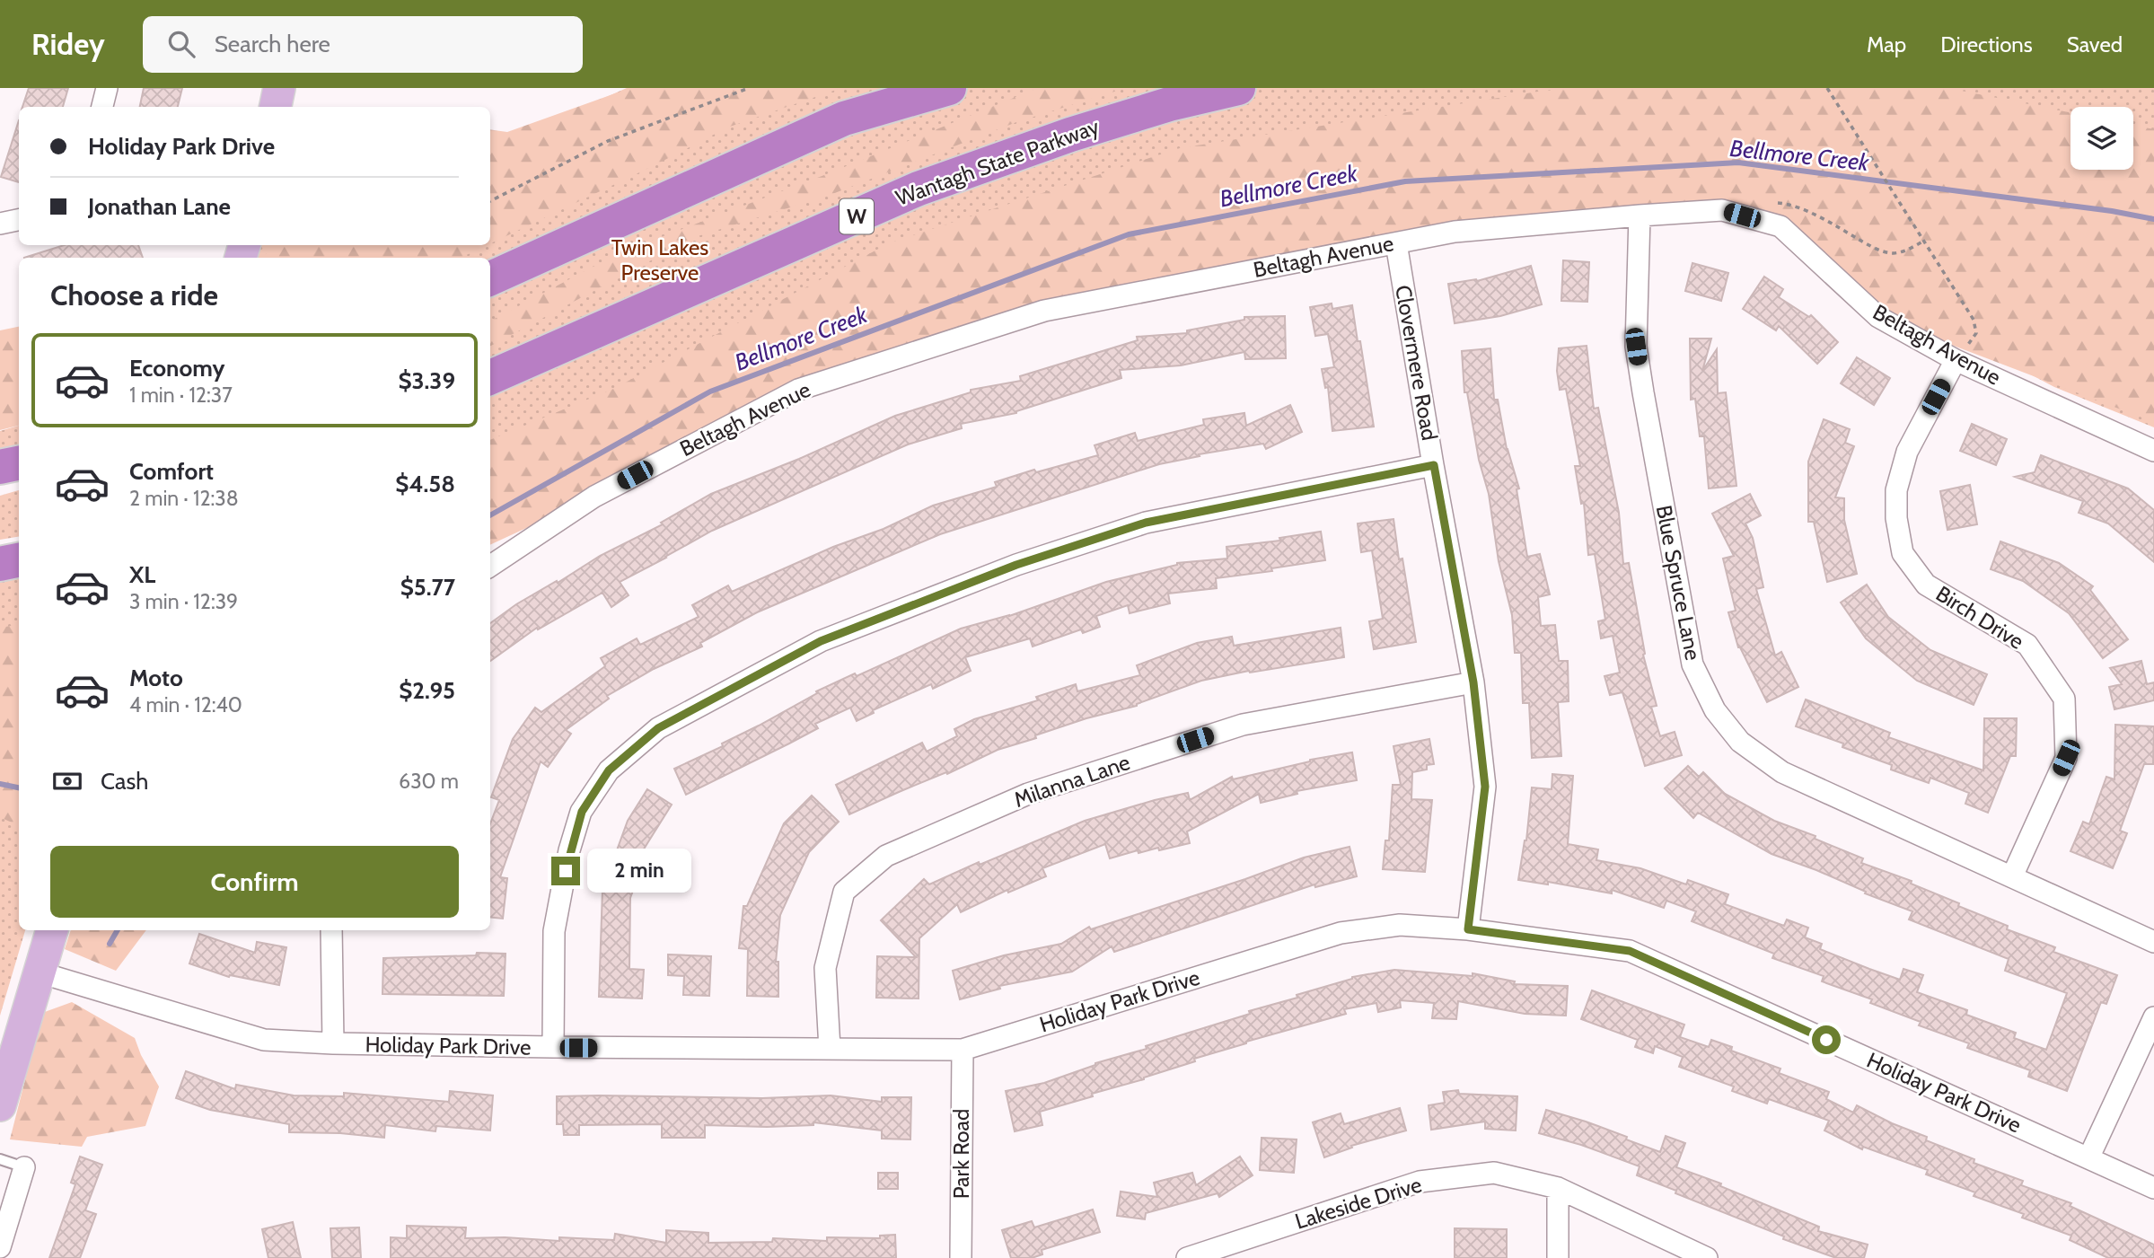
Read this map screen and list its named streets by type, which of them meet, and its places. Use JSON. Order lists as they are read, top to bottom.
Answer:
{
  "streets": {
    "highway": ["Wantagh State Parkway", "W"],
    "street": [
      "Beltagh Avenue",
      "Clovermere Road",
      "Blue Spruce Lane",
      "Birch Drive",
      "Milanna Lane",
      "Holiday Park Drive",
      "Park Road",
      "Lakeside Drive"
    ]
  },
  "crossings": [
    ["Beltagh Avenue", "Clovermere Road"],
    ["Beltagh Avenue", "Blue Spruce Lane"],
    ["Beltagh Avenue", "Birch Drive"],
    ["Clovermere Road", "Milanna Lane"],
    ["Clovermere Road", "Holiday Park Drive"],
    ["Blue Spruce Lane", "Birch Drive"],
    ["Milanna Lane", "Holiday Park Drive"],
    ["Holiday Park Drive", "Park Road"]
  ],
  "water": ["Bellmore Creek"],
  "parks": ["Twin Lakes Preserve"],
  "page": {
    "header": "Ridey",
    "search": "Search here",
    "nav": ["Map", "Directions", "Saved"],
    "banner": ["Holiday Park Drive", "Jonathan Lane"],
    "heading": "Choose a ride",
    "list": [
      {
        "name": "Economy",
        "note": "1 min · 12:37",
        "value": "$3.39"
      },
      {
        "name": "Comfort",
        "note": "2 min · 12:38",
        "value": "$4.58"
      },
      {
        "name": "XL",
        "note": "3 min · 12:39",
        "value": "$5.77"
      },
      {
        "name": "Moto",
        "note": "4 min · 12:40",
        "value": "$2.95"
      }
    ],
    "pay": ["Cash", "630 m"],
    "buttons": "Confirm",
    "bubble": "2 min"
  }
}
